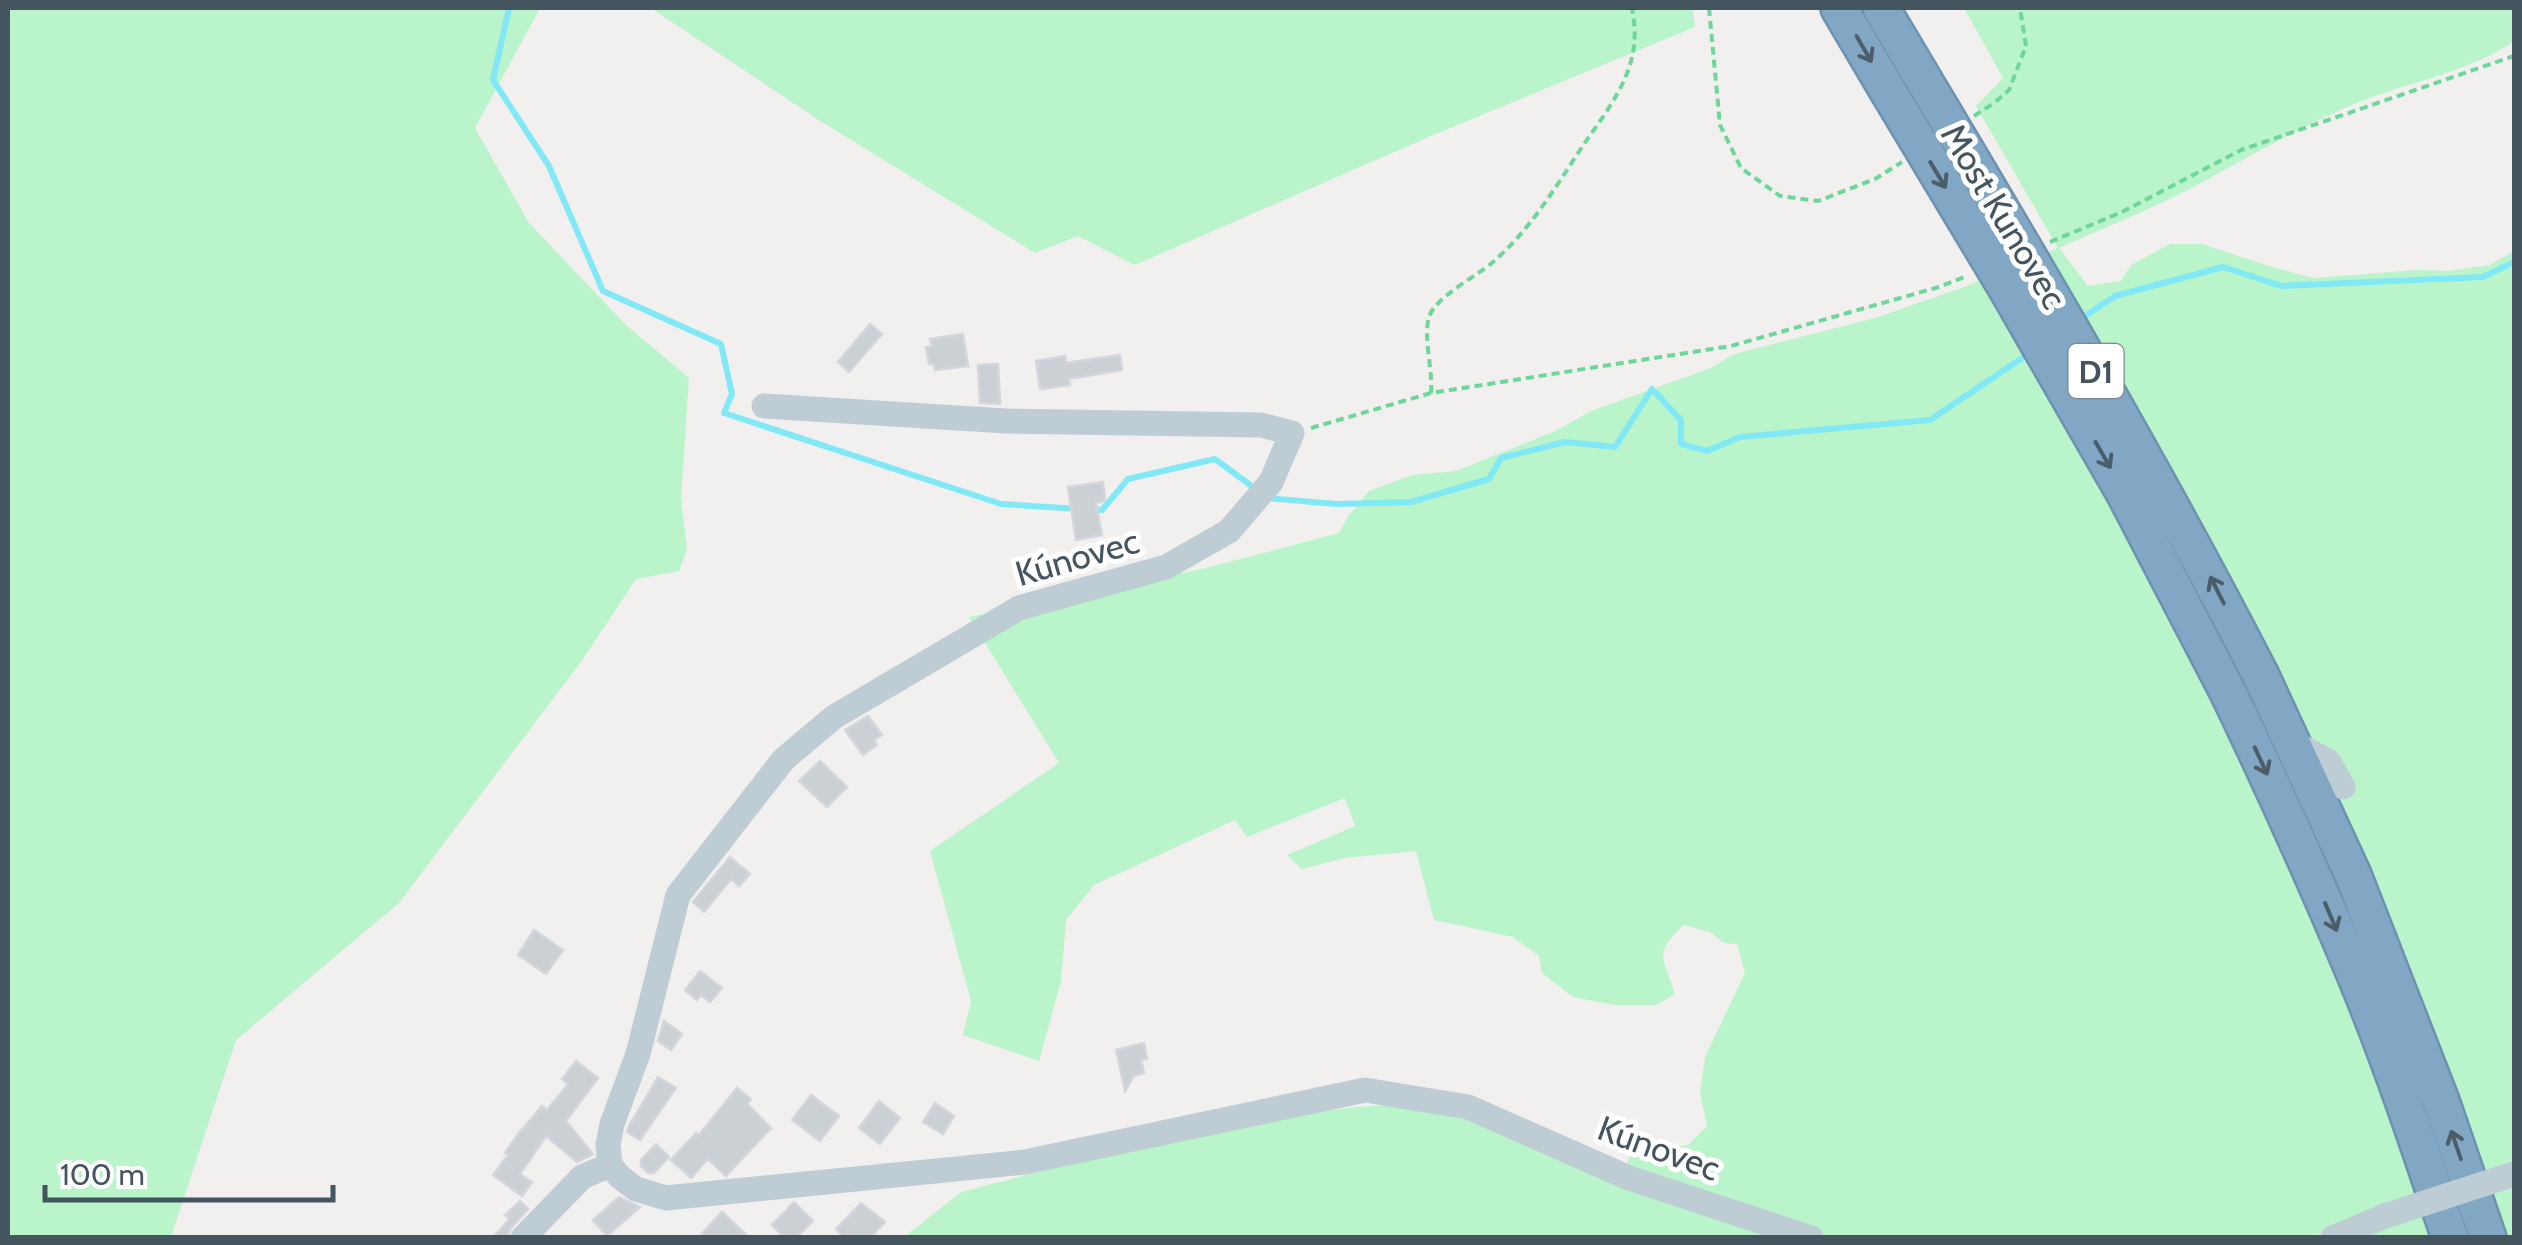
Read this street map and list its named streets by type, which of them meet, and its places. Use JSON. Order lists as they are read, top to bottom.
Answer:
{
  "streets": {
    "highway": ["Most Kunovec", "D1"],
    "street": ["Kúnovec"]
  },
  "crossings": [
    ["Most Kunovec", "D1"]
  ],
  "scale_bar": "100 m"
}
